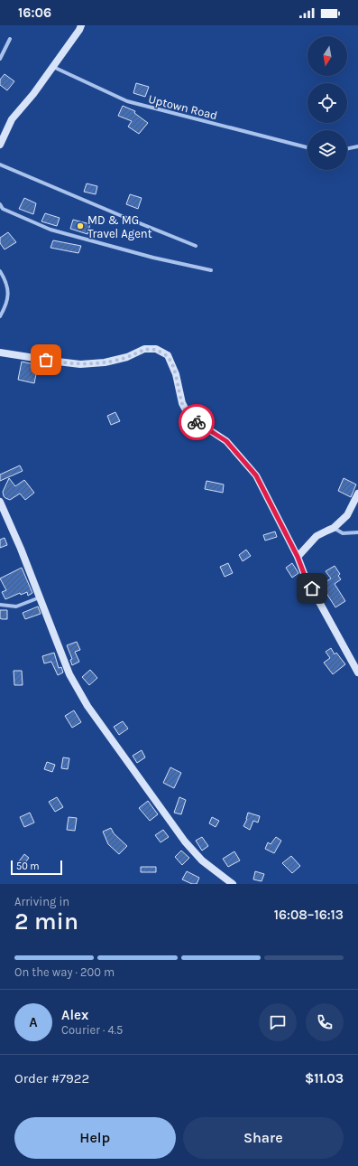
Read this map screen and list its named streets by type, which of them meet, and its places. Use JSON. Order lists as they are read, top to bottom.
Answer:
{
  "streets": {
    "street": ["Uptown Road"]
  },
  "places": ["MD & MG Travel Agent"],
  "scale_bar": "50 m",
  "north": "bottom",
  "page": {
    "status": "16:06",
    "scale": "50 m",
    "heading": ["2 min", "Arriving in", "16:08–16:13"],
    "panel": [
      "Alex",
      "Courier · 4.5",
      "Order #7922",
      "$11.03"
    ],
    "bar": "On the way · 200 m",
    "round": "A",
    "buttons": ["Help", "Share"]
  }
}
